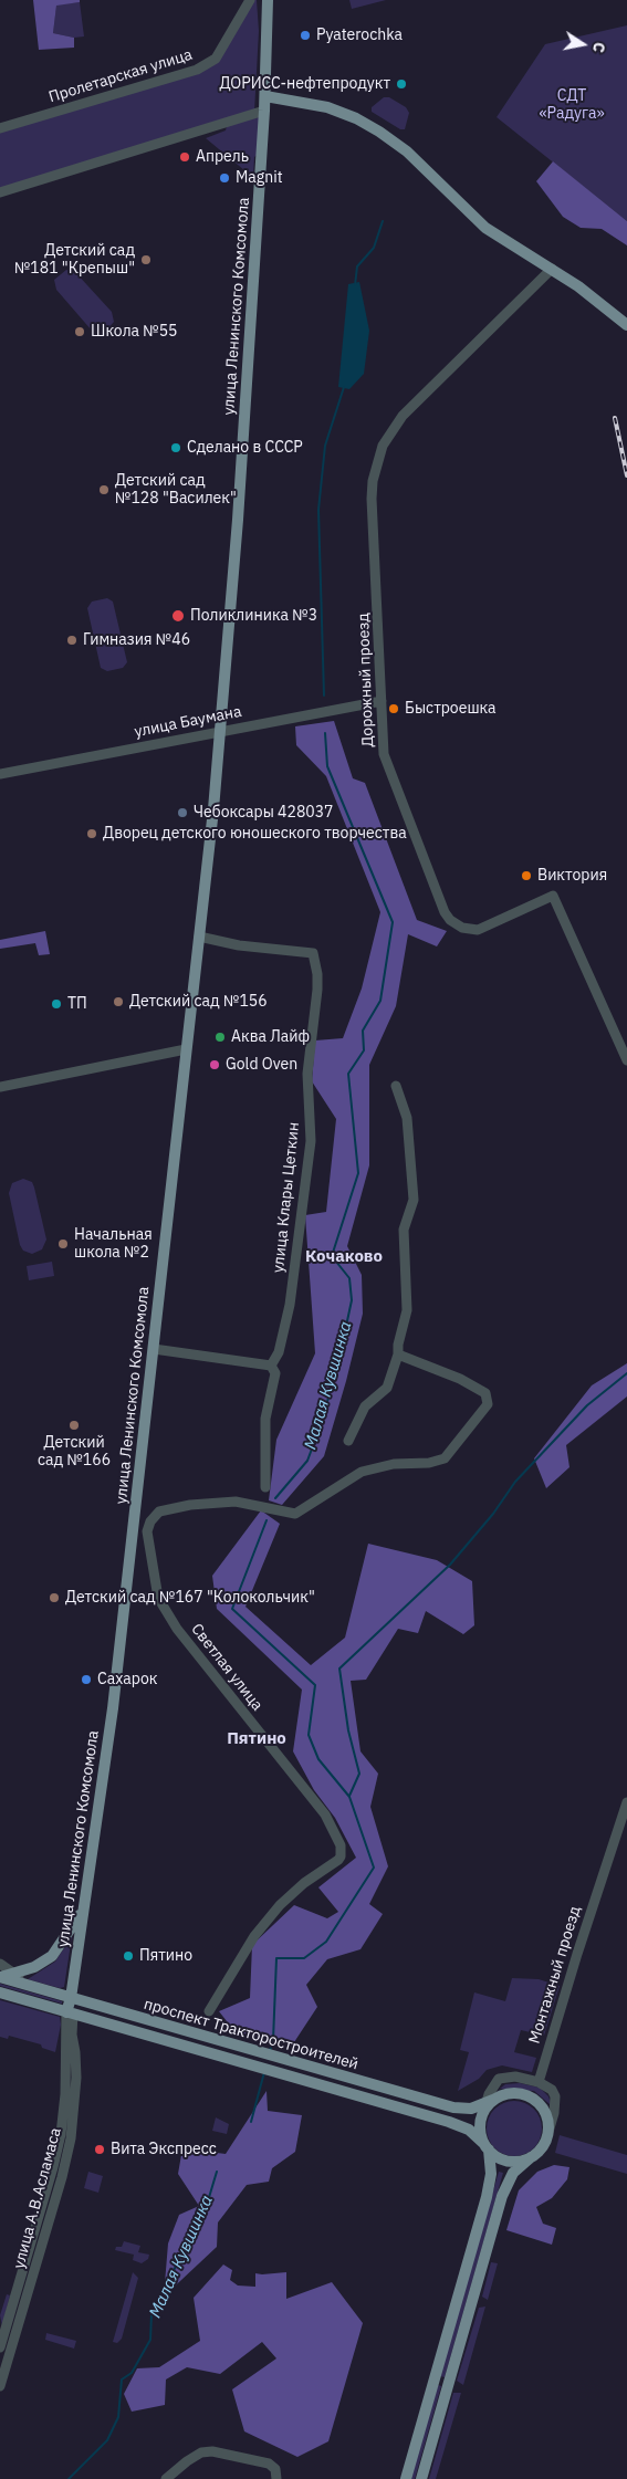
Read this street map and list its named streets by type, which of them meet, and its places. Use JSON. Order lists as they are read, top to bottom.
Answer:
{
  "streets": {
    "main road": ["улица Ленинского Комсомола", "проспект Тракторостроителей"],
    "street": [
      "Пролетарская улица",
      "Дорожный проезд",
      "улица Баумана",
      "улица Клары Цеткин",
      "Светлая улица",
      "Монтажный проезд",
      "улица А.В.Асламаса"
    ]
  },
  "crossings": [
    ["улица Ленинского Комсомола", "улица Баумана"],
    ["улица Ленинского Комсомола", "улица Клары Цеткин"],
    ["улица Ленинского Комсомола", "проспект Тракторостроителей"],
    ["улица Ленинского Комсомола", "улица А.В.Асламаса"],
    ["Дорожный проезд", "улица Баумана"],
    ["проспект Тракторостроителей", "улица А.В.Асламаса"]
  ],
  "districts": ["Кочаково", "Пятино"],
  "water": ["Малая Кувшинка"],
  "parks": ["СДТ «Радуга»"],
  "places": [
    "Pyaterochka",
    "ДОРИСС-нефтепродукт",
    "Апрель",
    "Magnit",
    "Детский сад №181 \"Крепыш\"",
    "Школа №55",
    "Сделано в СССР",
    "Детский сад №128 \"Василек\"",
    "Поликлиника №3",
    "Гимназия №46",
    "Быстроешка",
    "Чебоксары 428037",
    "Дворец детского юношеского творчества",
    "Виктория",
    "Детский сад №156",
    "ТП",
    "Аква Лайф",
    "Gold Oven",
    "Начальная школа №2",
    "Детский сад №166",
    "Детский сад №167 \"Колокольчик\"",
    "Сахарок",
    "Пятино",
    "Вита Экспресс"
  ],
  "north": "right"
}
